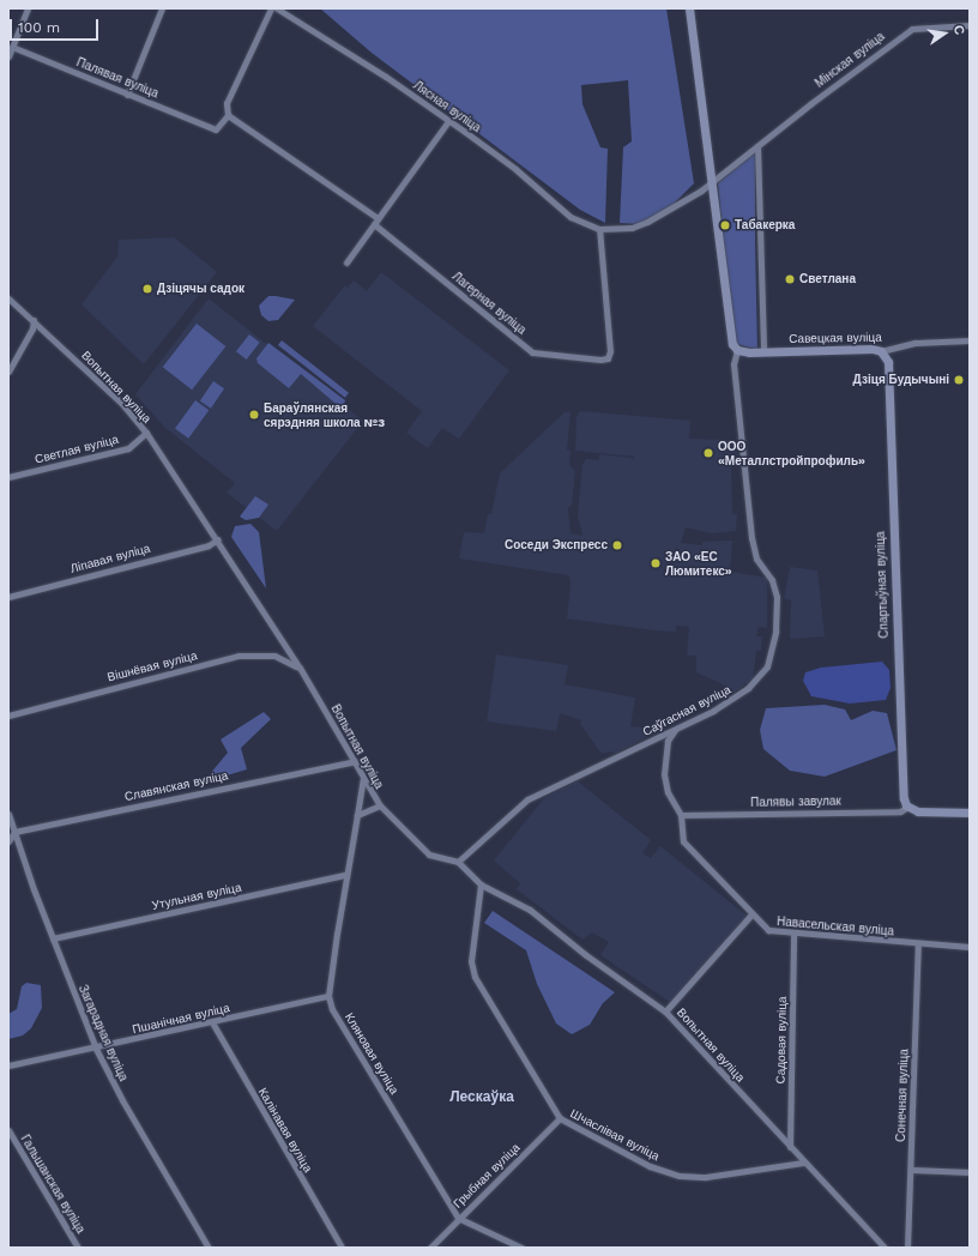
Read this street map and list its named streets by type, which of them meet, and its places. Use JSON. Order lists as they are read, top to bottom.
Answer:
{
  "streets": {
    "main road": ["Савецкая вуліца", "Спартыўная вуліца"],
    "street": [
      "Мінская вуліца",
      "Палявая вуліца",
      "Лясная вуліца",
      "Лагерная вуліца",
      "Вопытная вуліца",
      "Светлая вуліца",
      "Ліпавая вуліца",
      "Вішнёвая вуліца",
      "Саўгасная вуліца",
      "Славянская вуліца",
      "Палявы завулак",
      "Утульная вуліца",
      "Навасельская вуліца",
      "Пшанічная вуліца",
      "Загарадная вуліца",
      "Садовая вуліца",
      "Кляновая вуліца",
      "Сонечная вуліца",
      "Калінавая вуліца",
      "Шчаслівая вуліца",
      "Грыбная вуліца",
      "Гальшанская вуліца"
    ]
  },
  "crossings": [
    ["Мінская вуліца", "Лясная вуліца"],
    ["Мінская вуліца", "Лагерная вуліца"],
    ["Лясная вуліца", "Лагерная вуліца"],
    ["Савецкая вуліца", "Спартыўная вуліца"],
    ["Савецкая вуліца", "Саўгасная вуліца"],
    ["Вопытная вуліца", "Светлая вуліца"],
    ["Вопытная вуліца", "Ліпавая вуліца"],
    ["Вопытная вуліца", "Вішнёвая вуліца"],
    ["Вопытная вуліца", "Саўгасная вуліца"],
    ["Вопытная вуліца", "Славянская вуліца"],
    ["Вопытная вуліца", "Садовая вуліца"],
    ["Вопытная вуліца", "Кляновая вуліца"],
    ["Вопытная вуліца", "Шчаслівая вуліца"],
    ["Спартыўная вуліца", "Палявы завулак"],
    ["Саўгасная вуліца", "Навасельская вуліца"],
    ["Славянская вуліца", "Загарадная вуліца"],
    ["Палявы завулак", "Навасельская вуліца"],
    ["Утульная вуліца", "Загарадная вуліца"],
    ["Утульная вуліца", "Кляновая вуліца"],
    ["Навасельская вуліца", "Садовая вуліца"],
    ["Навасельская вуліца", "Сонечная вуліца"],
    ["Пшанічная вуліца", "Загарадная вуліца"],
    ["Пшанічная вуліца", "Кляновая вуліца"],
    ["Пшанічная вуліца", "Калінавая вуліца"],
    ["Кляновая вуліца", "Грыбная вуліца"],
    ["Шчаслівая вуліца", "Грыбная вуліца"]
  ],
  "districts": ["Лескаўка"],
  "places": [
    "Табакерка",
    "Светлана",
    "Дзіцячы садок",
    "Дзіця Будычыні",
    "Бараўлянская сярэдняя школа №3",
    "ООО «Металлстройпрофиль»",
    "Соседи Экспресс",
    "ЗАО «ЕС Люмитекс»"
  ],
  "scale_bar": "100 m",
  "north": "right"
}
